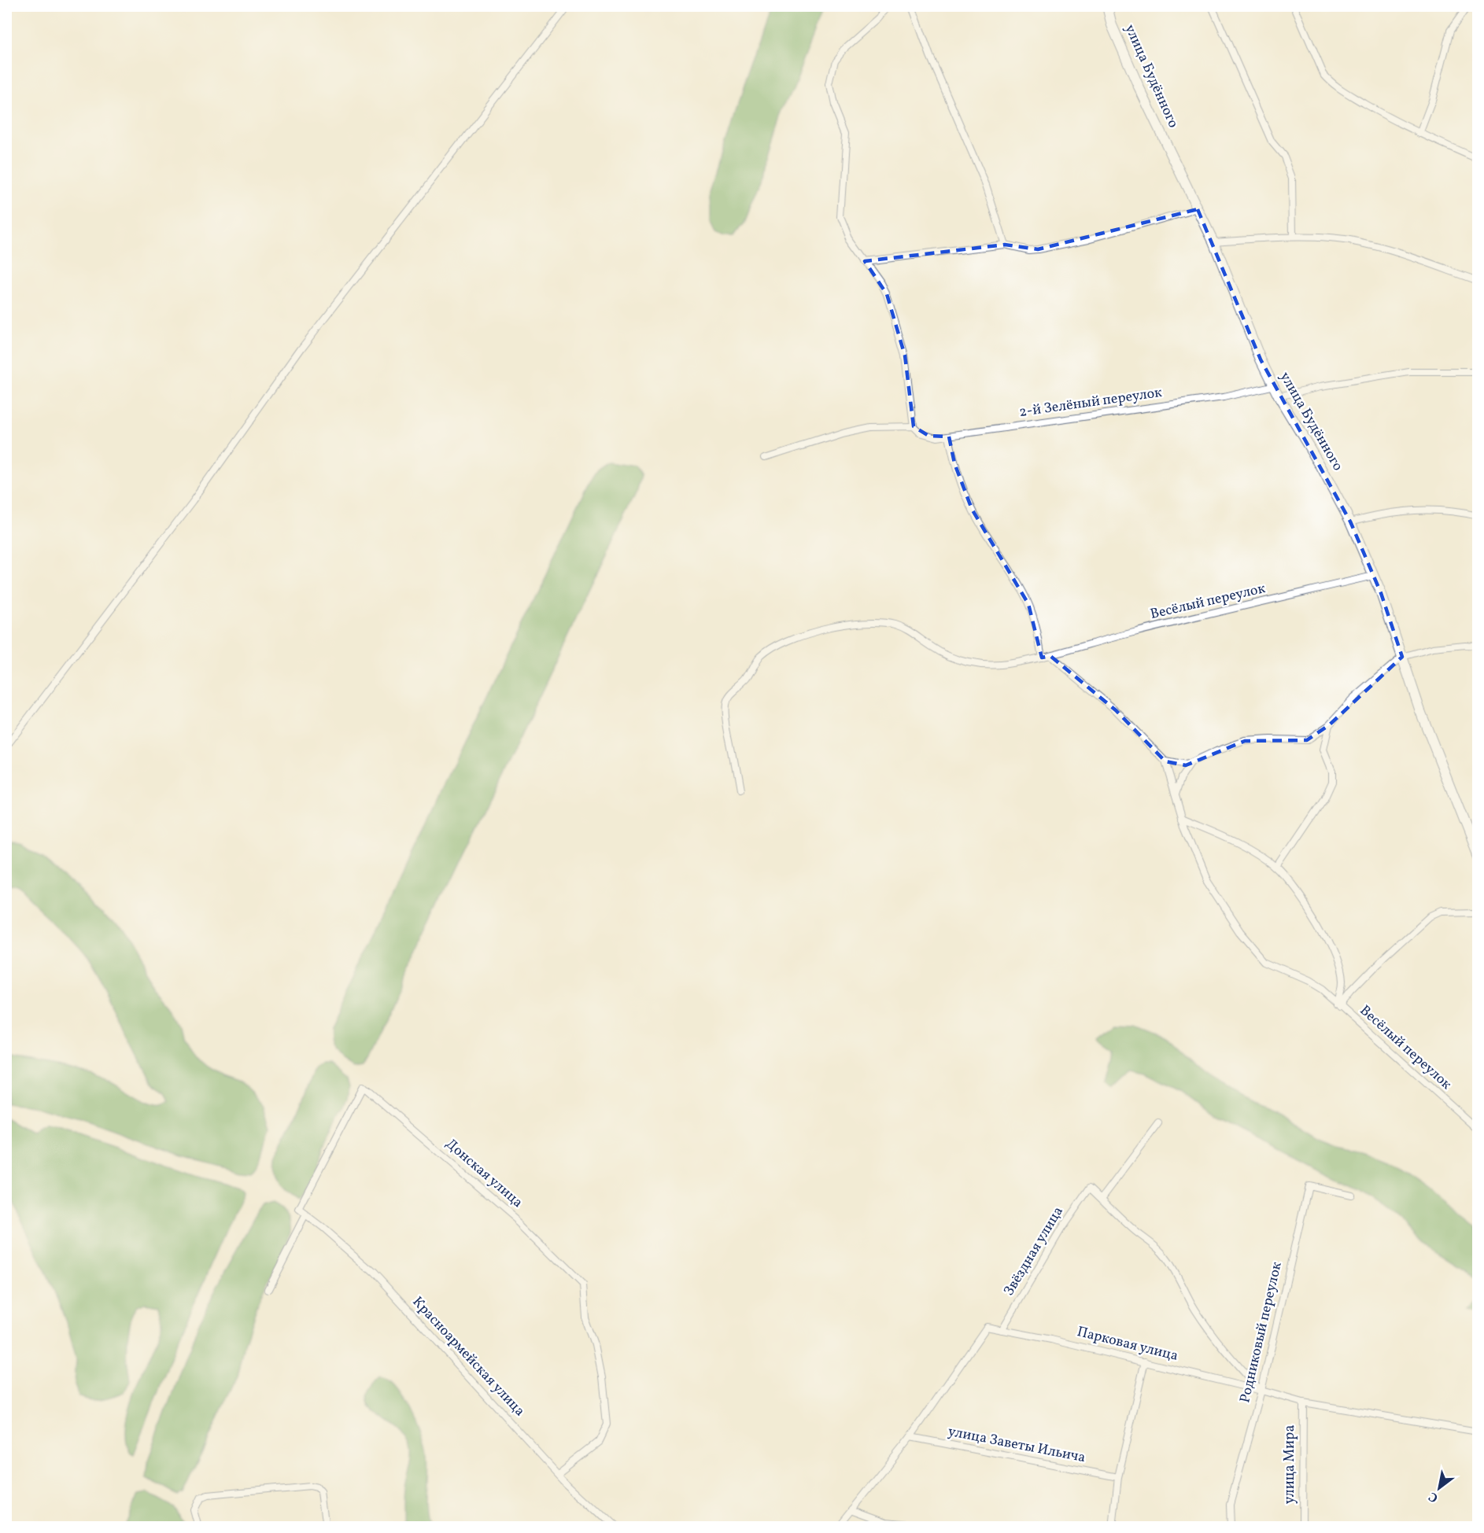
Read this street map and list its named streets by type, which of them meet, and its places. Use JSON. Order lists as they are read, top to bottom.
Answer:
{
  "streets": {
    "main road": ["улица Будённого"],
    "street": [
      "2-й Зелёный переулок",
      "Весёлый переулок",
      "Донская улица",
      "Звёздная улица",
      "Родниковый переулок",
      "Парковая улица",
      "Красноармейская улица",
      "улица Заветы Ильича",
      "улица Мира"
    ]
  },
  "crossings": [
    ["улица Будённого", "2-й Зелёный переулок"],
    ["улица Будённого", "Весёлый переулок"],
    ["Донская улица", "Красноармейская улица"],
    ["Звёздная улица", "Парковая улица"],
    ["Родниковый переулок", "Парковая улица"],
    ["Парковая улица", "улица Заветы Ильича"],
    ["Парковая улица", "улица Мира"]
  ],
  "north": "bottom left"
}
